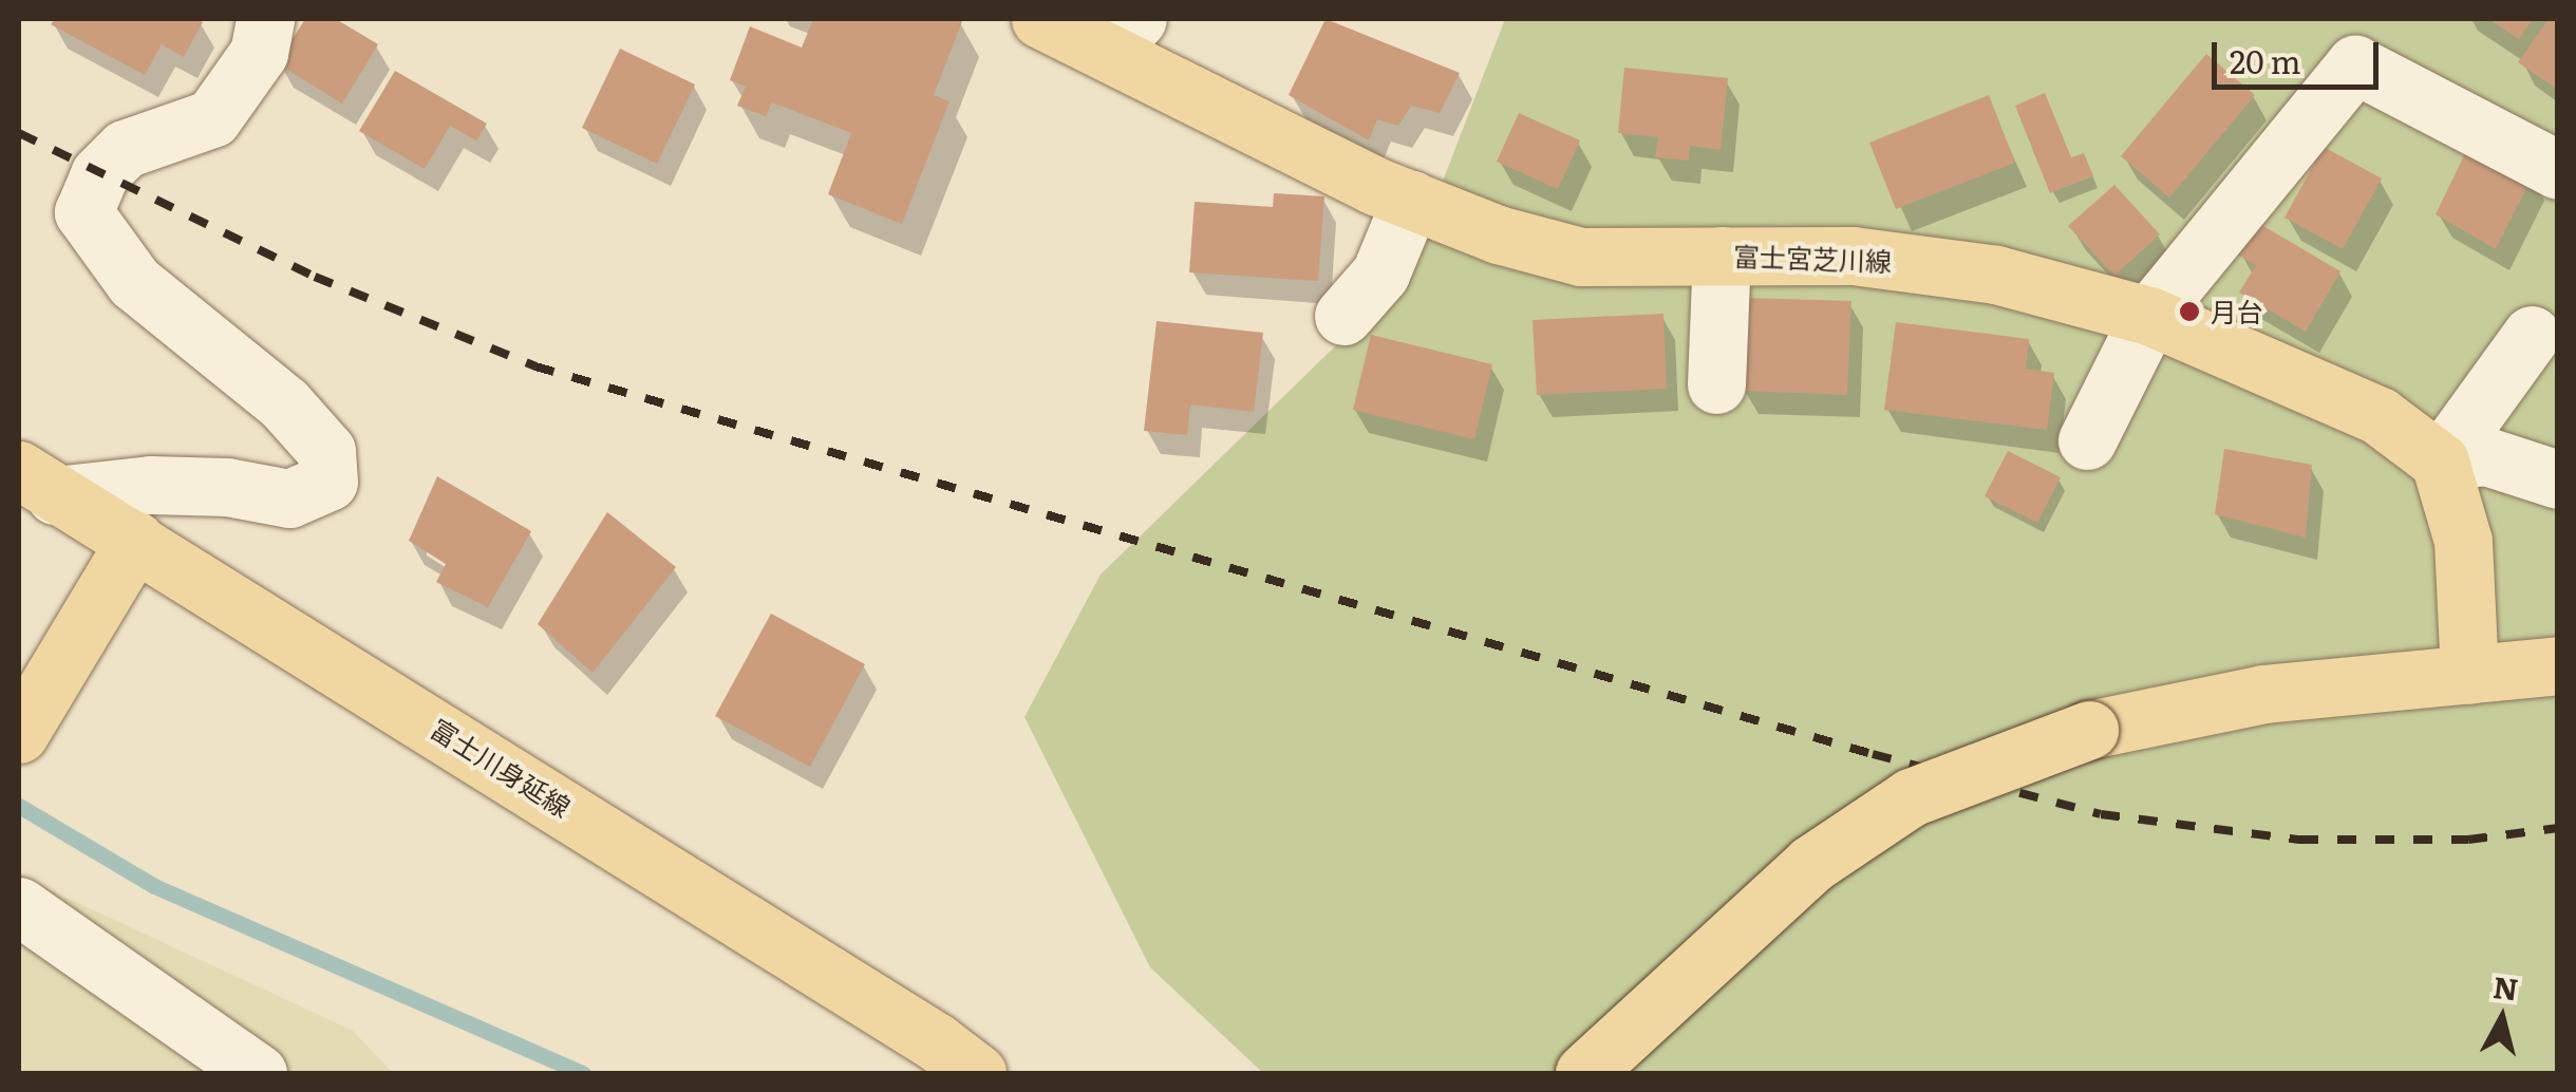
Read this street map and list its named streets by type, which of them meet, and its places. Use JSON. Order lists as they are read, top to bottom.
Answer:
{
  "streets": {
    "main road": ["富士宮芝川線", "富士川身延線"]
  },
  "places": ["月台"],
  "scale_bar": "20 m",
  "north": "top"
}
